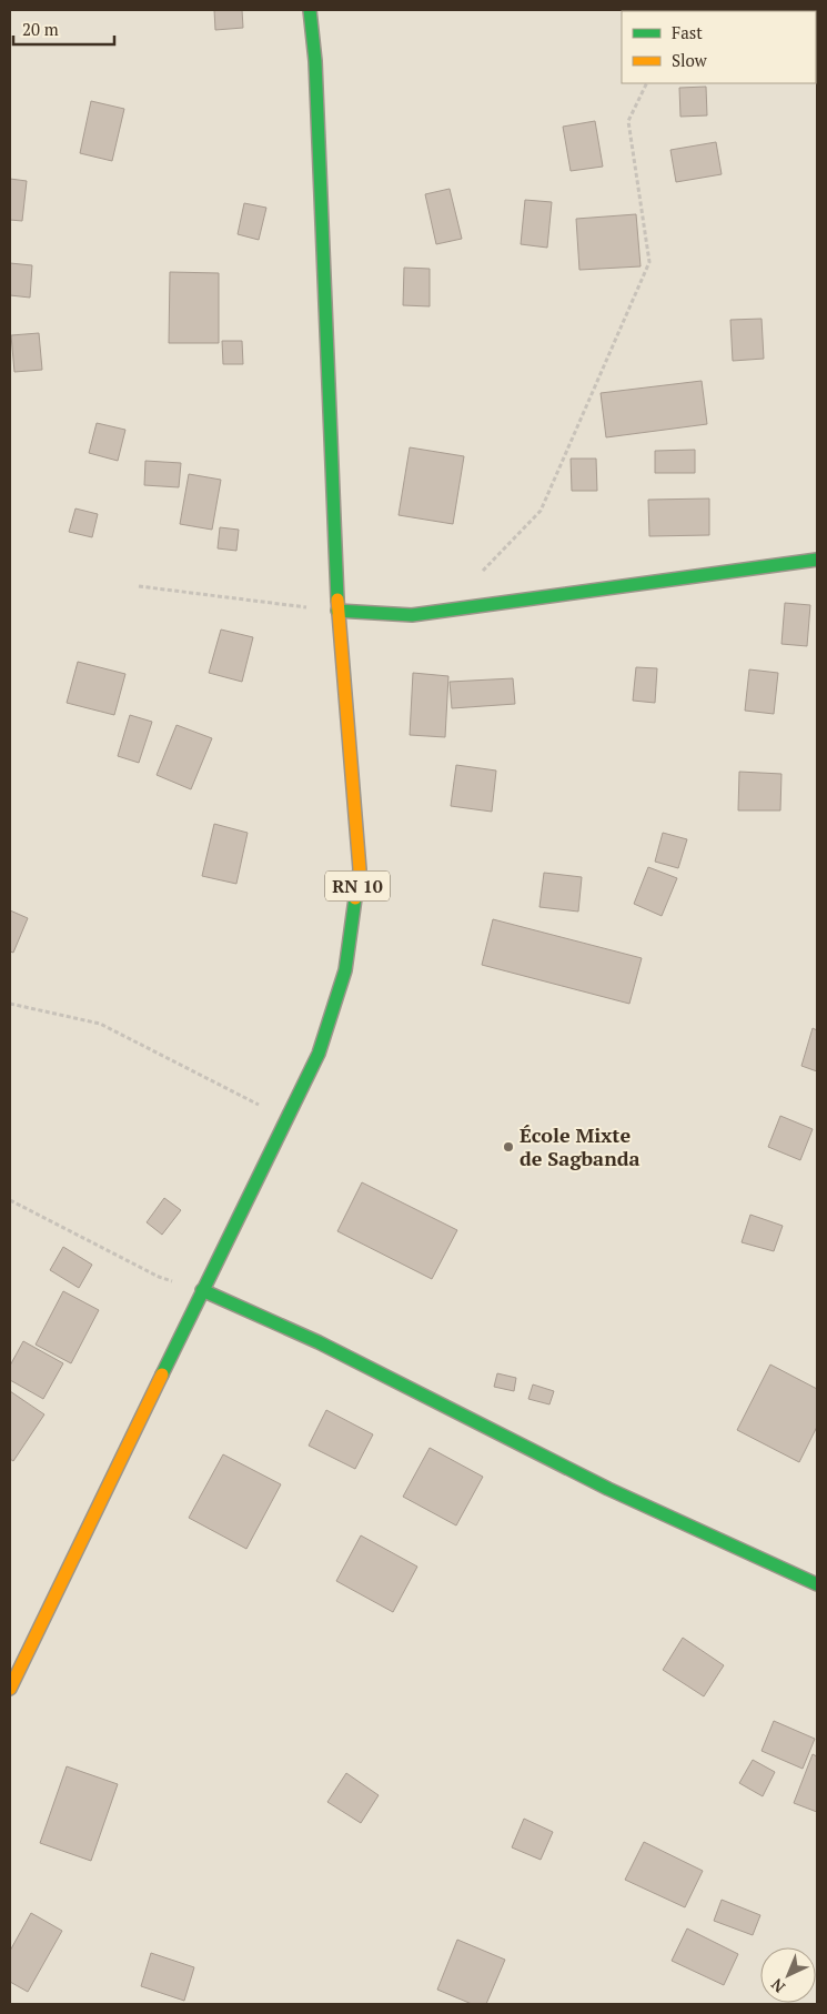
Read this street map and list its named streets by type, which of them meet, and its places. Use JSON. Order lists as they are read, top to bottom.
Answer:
{
  "streets": {
    "main road": ["RN 10"]
  },
  "places": ["École Mixte de Sagbanda"],
  "legend": ["Fast", "Slow"],
  "scale_bar": "20 m",
  "north": "bottom left"
}
